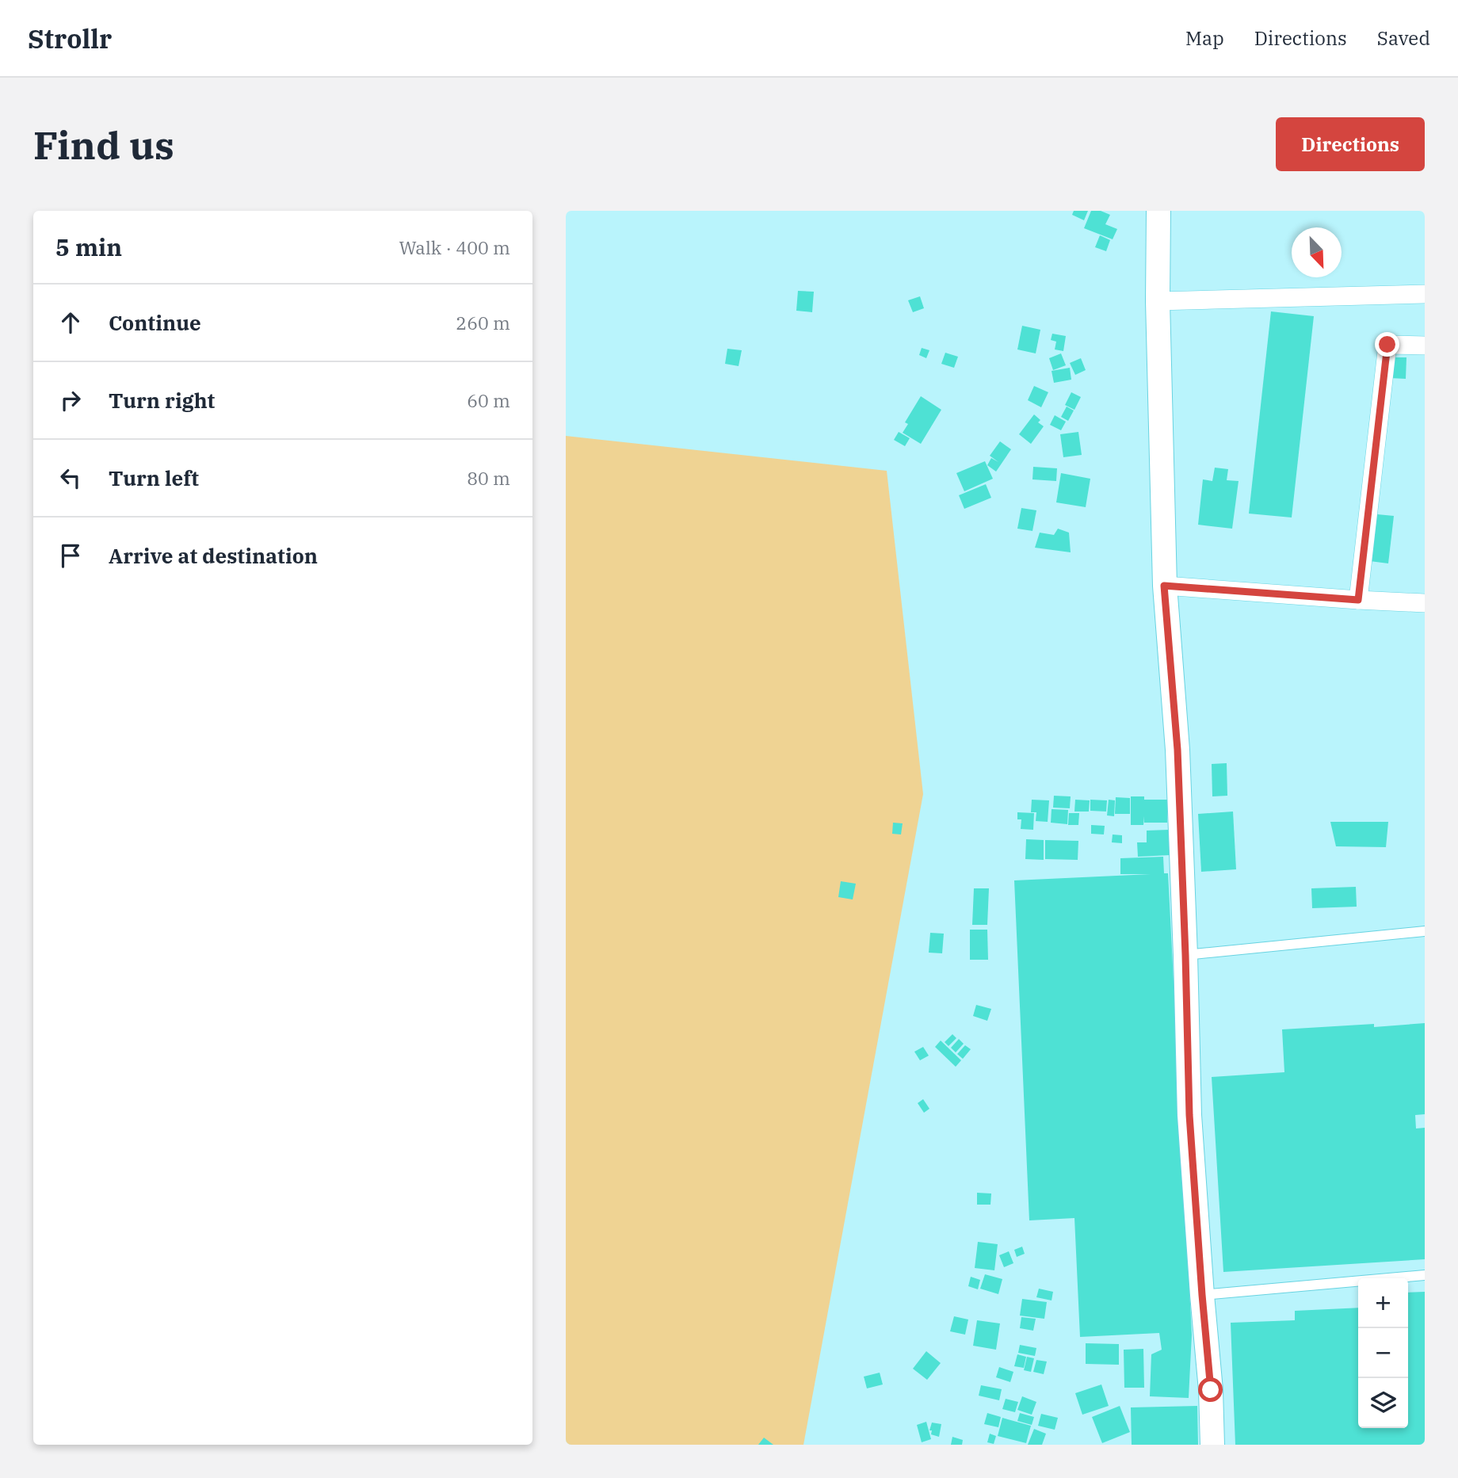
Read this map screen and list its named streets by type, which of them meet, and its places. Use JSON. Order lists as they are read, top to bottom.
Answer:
{
  "north": "bottom right",
  "page": {
    "header": "Strollr",
    "nav": ["Map", "Directions", "Saved"],
    "buttons": "Directions",
    "title": "Find us",
    "heading": ["5 min", "Walk · 400 m"],
    "list": [
      ["Continue", "260 m"],
      ["Turn right", "60 m"],
      ["Turn left", "80 m"],
      "Arrive at destination"
    ],
    "map_buttons": ["+", "−"]
  }
}
